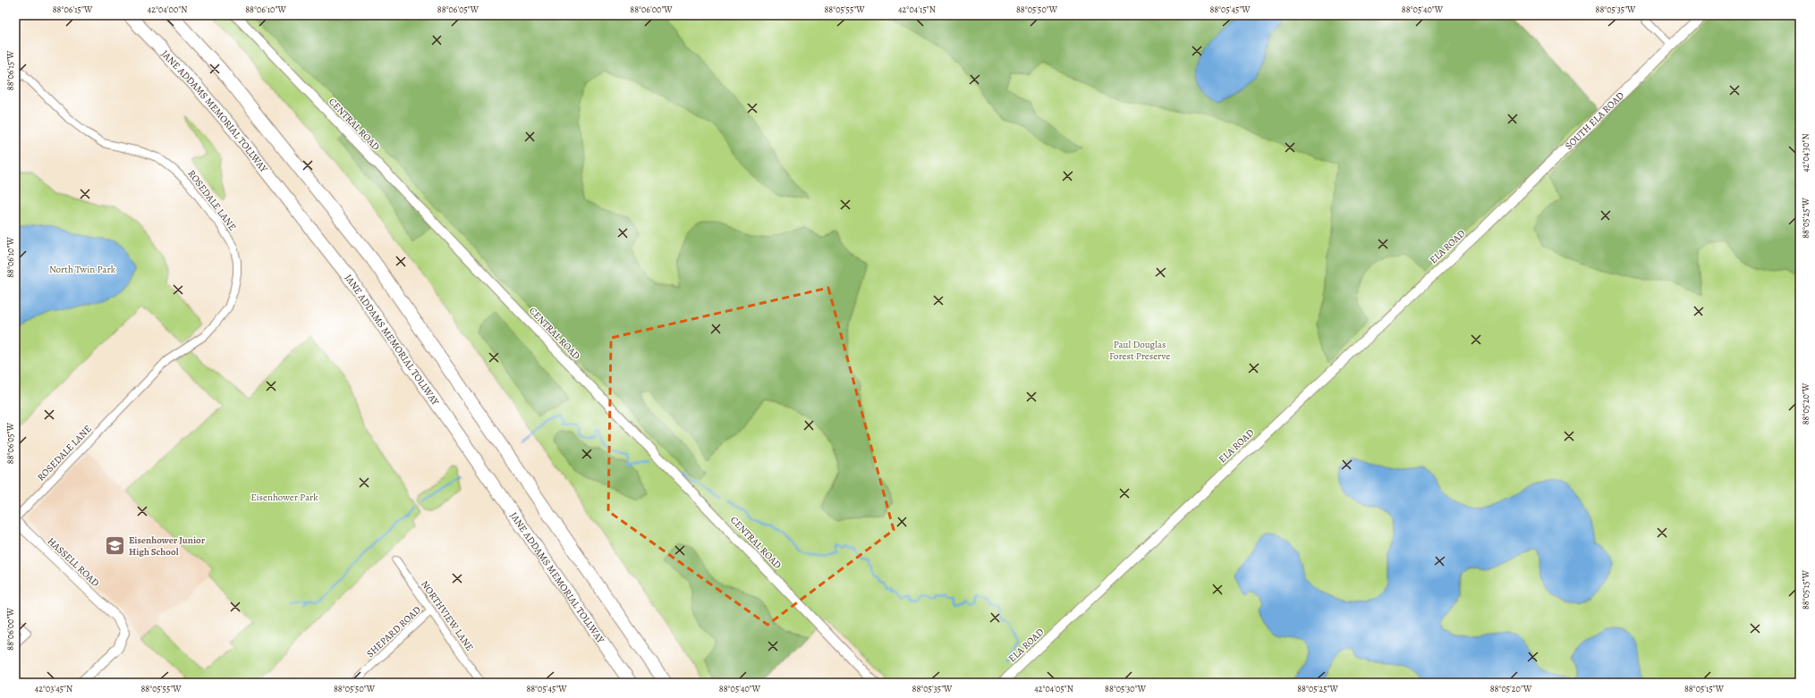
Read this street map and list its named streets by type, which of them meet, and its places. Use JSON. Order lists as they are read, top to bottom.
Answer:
{
  "streets": {
    "highway": ["JANE ADDAMS MEMORIAL TOLLWAY"],
    "main road": ["SOUTH ELA ROAD"],
    "street": [
      "CENTRAL ROAD",
      "ROSEDALE LANE",
      "ELA ROAD",
      "HASSELL ROAD",
      "NORTHVIEW LANE",
      "SHEPARD ROAD"
    ]
  },
  "crossings": [
    ["SOUTH ELA ROAD", "ELA ROAD"],
    ["NORTHVIEW LANE", "SHEPARD ROAD"]
  ],
  "parks": ["North Twin Park", "Paul Douglas Forest Preserve", "Eisenhower Park"],
  "places": {
    "school or university": ["Eisenhower Junior High School"]
  },
  "coordinates": [
    "88°06'15\"W",
    "42°04'00\"N",
    "88°06'10\"W",
    "88°06'05\"W",
    "88°06'00\"W",
    "88°05'55\"W",
    "42°04'15\"N",
    "88°05'50\"W",
    "88°05'45\"W",
    "88°05'40\"W",
    "88°05'35\"W",
    "42°04'30\"N",
    "88°05'25\"W",
    "88°05'20\"W",
    "88°05'15\"W",
    "42°03'45\"N",
    "42°04'05\"N",
    "88°05'30\"W"
  ]
}
